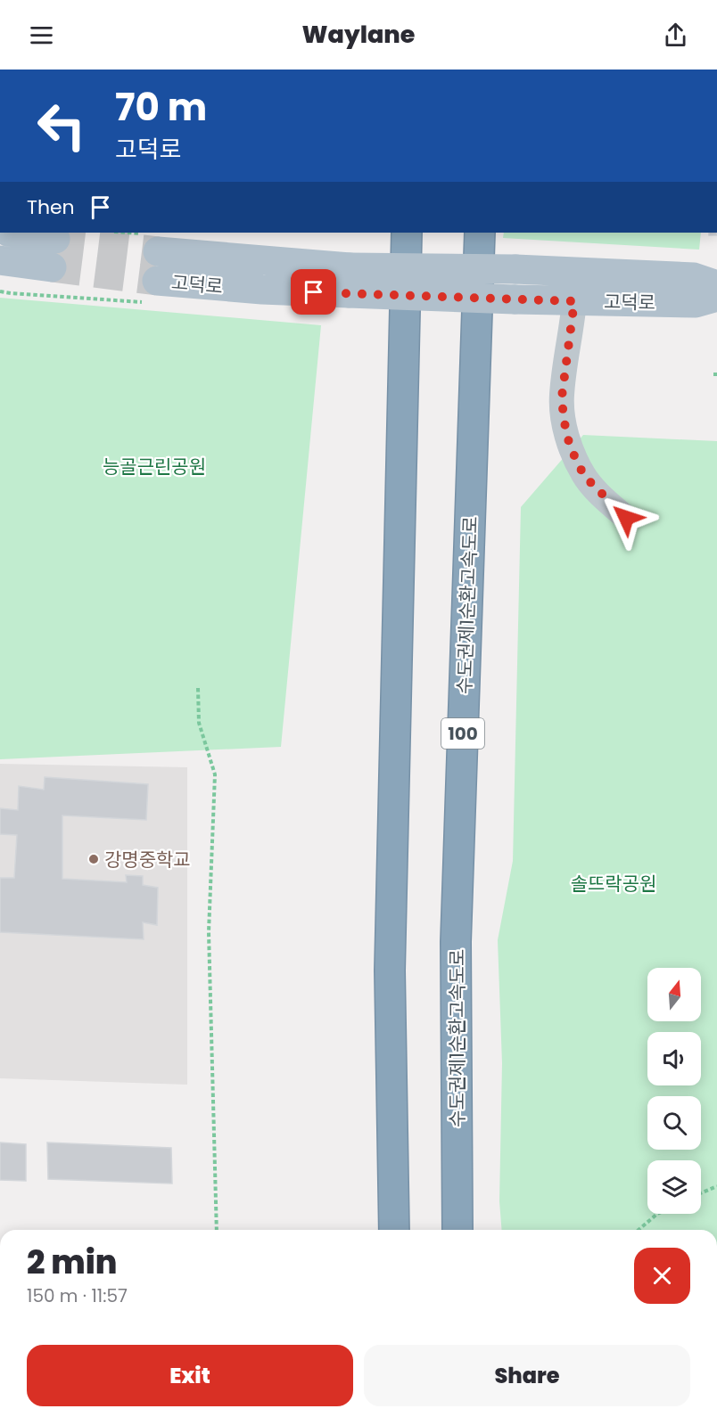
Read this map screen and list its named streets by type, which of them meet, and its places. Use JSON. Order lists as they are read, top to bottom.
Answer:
{
  "streets": {
    "highway": ["수도권제1순환고속도로", "100"],
    "main road": ["고덕로"]
  },
  "parks": ["능골근린공원", "솔뜨락공원"],
  "places": ["강명중학교"],
  "north": "top",
  "page": {
    "header": "Waylane",
    "turn": ["70 m", "고덕로"],
    "then": "Then",
    "heading": ["2 min", "150 m · 11:57"],
    "buttons": ["Exit", "Share"]
  }
}
